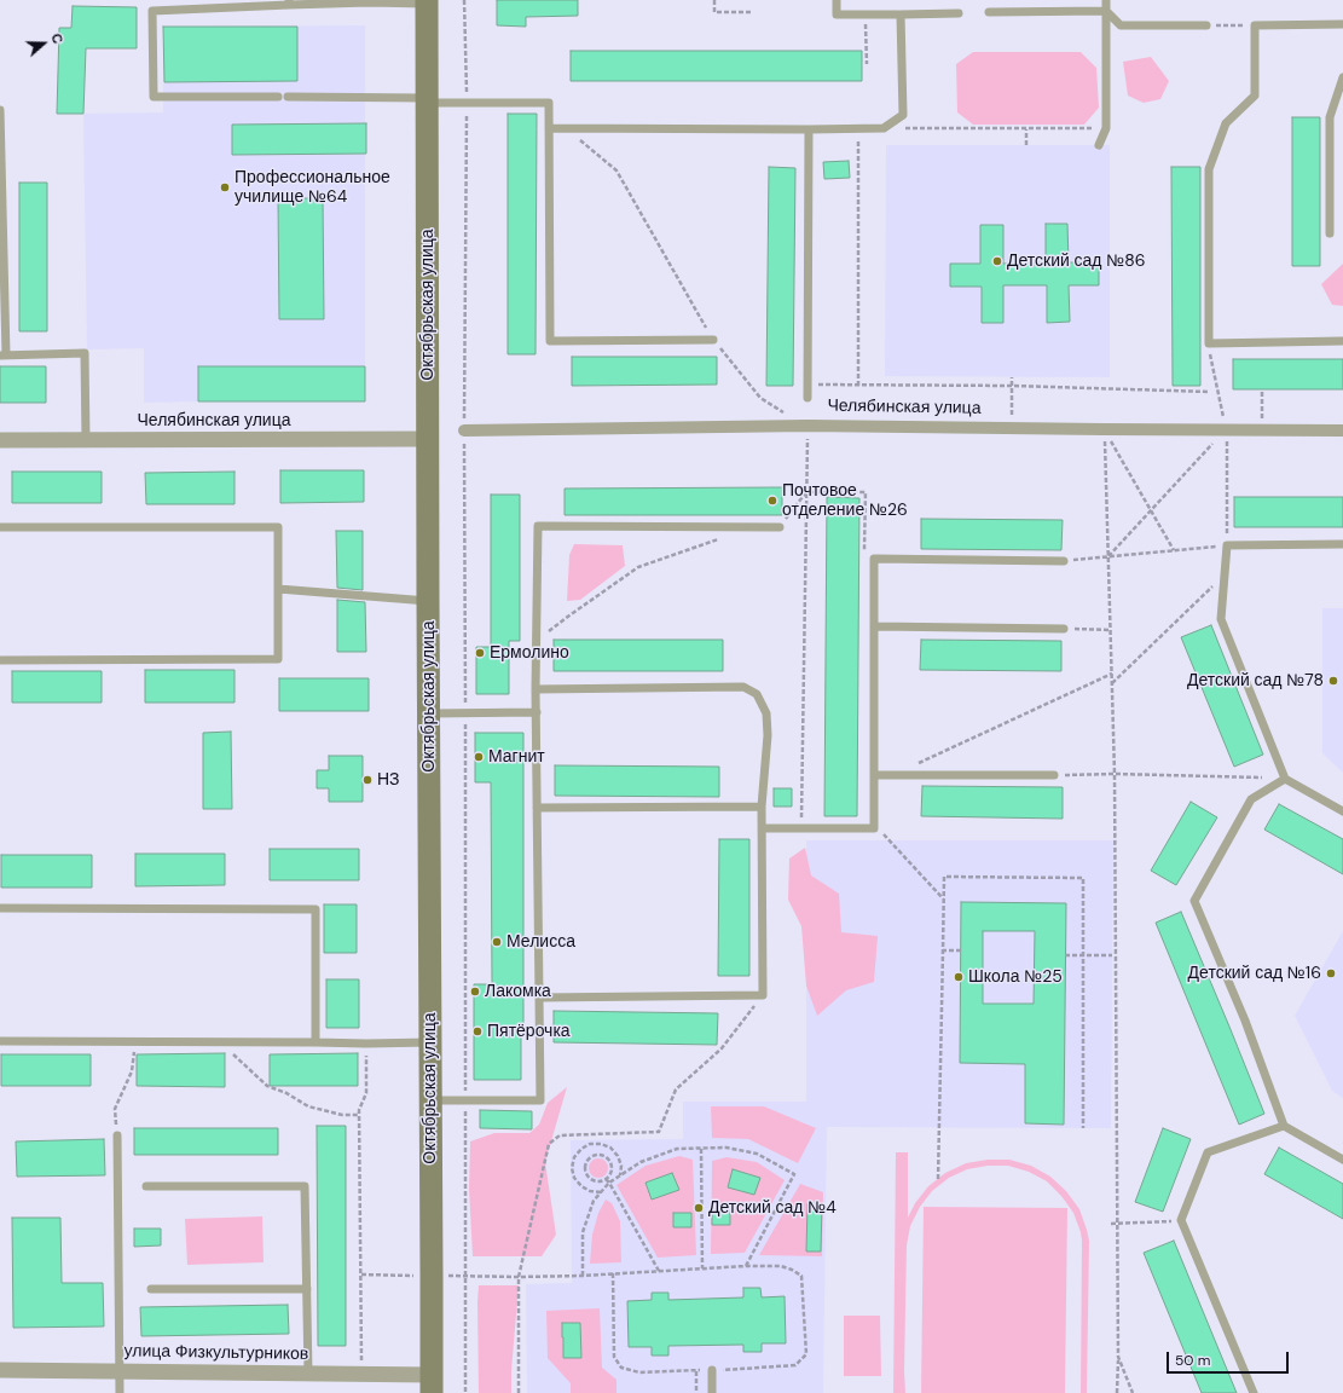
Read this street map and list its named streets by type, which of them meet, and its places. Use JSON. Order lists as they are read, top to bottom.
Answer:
{
  "streets": {
    "main road": ["Октябрьская улица"],
    "street": ["Челябинская улица", "улица Физкультурников"]
  },
  "crossings": [
    ["Октябрьская улица", "Челябинская улица"],
    ["Октябрьская улица", "улица Физкультурников"]
  ],
  "places": [
    "Профессиональное училище №64",
    "Детский сад №86",
    "Почтовое отделение №26",
    "Ермолино",
    "Детский сад №78",
    "Магнит",
    "НЗ",
    "Мелисса",
    "Детский сад №16",
    "Школа №25",
    "Лакомка",
    "Пятёрочка",
    "Детский сад №4"
  ],
  "scale_bar": "50 m",
  "north": "right"
}
